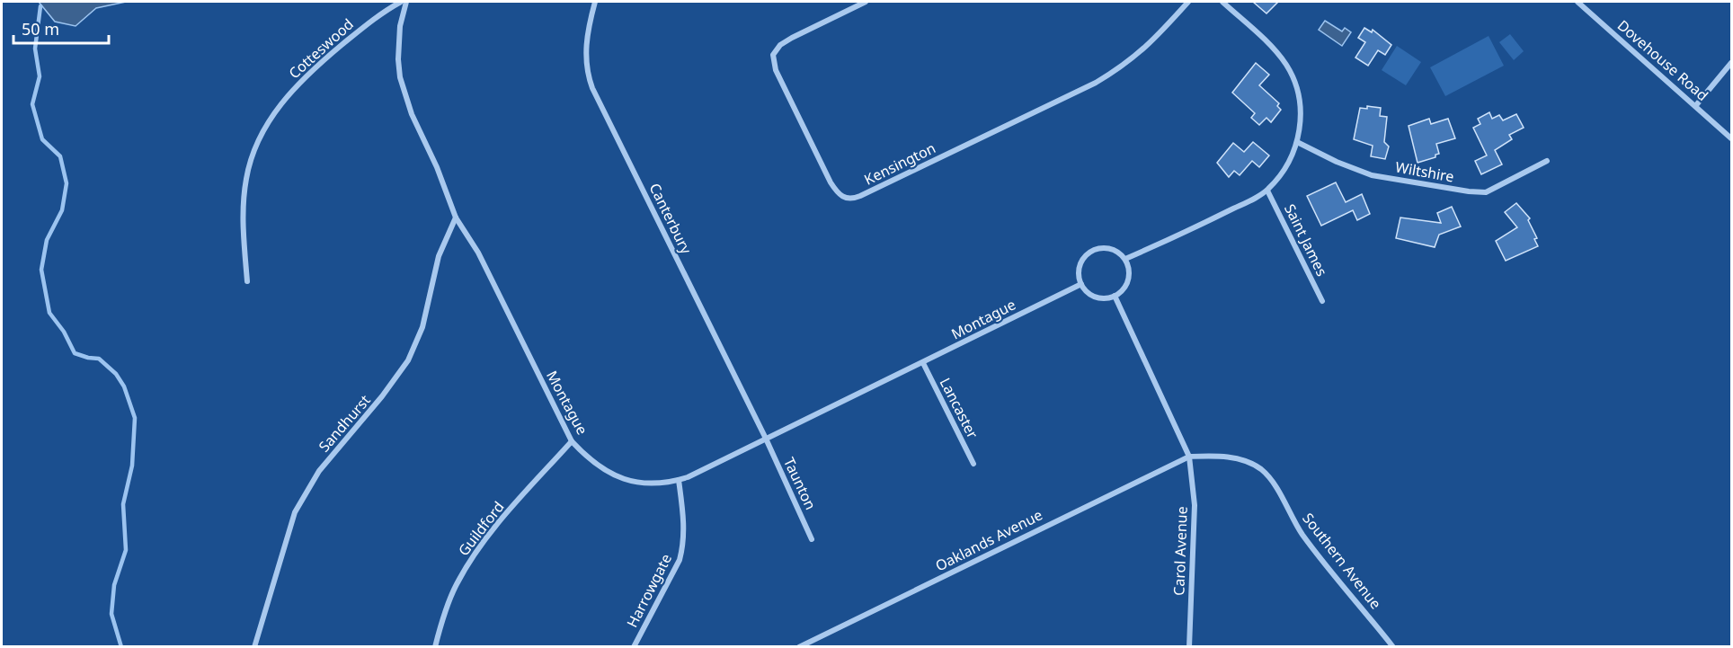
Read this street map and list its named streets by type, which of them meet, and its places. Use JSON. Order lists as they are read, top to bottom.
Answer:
{
  "streets": {
    "street": [
      "Cotteswood",
      "Dovehouse Road",
      "Kensington",
      "Wiltshire",
      "Canterbury",
      "Saint James",
      "Montague",
      "Lancaster",
      "Sandhurst",
      "Taunton",
      "Guildford",
      "Oaklands Avenue",
      "Carol Avenue",
      "Southern Avenue",
      "Harrowgate"
    ]
  },
  "crossings": [
    ["Canterbury", "Montague"],
    ["Canterbury", "Taunton"],
    ["Montague", "Lancaster"],
    ["Montague", "Sandhurst"],
    ["Montague", "Taunton"],
    ["Montague", "Guildford"],
    ["Montague", "Carol Avenue"],
    ["Montague", "Harrowgate"],
    ["Oaklands Avenue", "Carol Avenue"],
    ["Oaklands Avenue", "Southern Avenue"],
    ["Carol Avenue", "Southern Avenue"]
  ],
  "scale_bar": "50 m"
}
